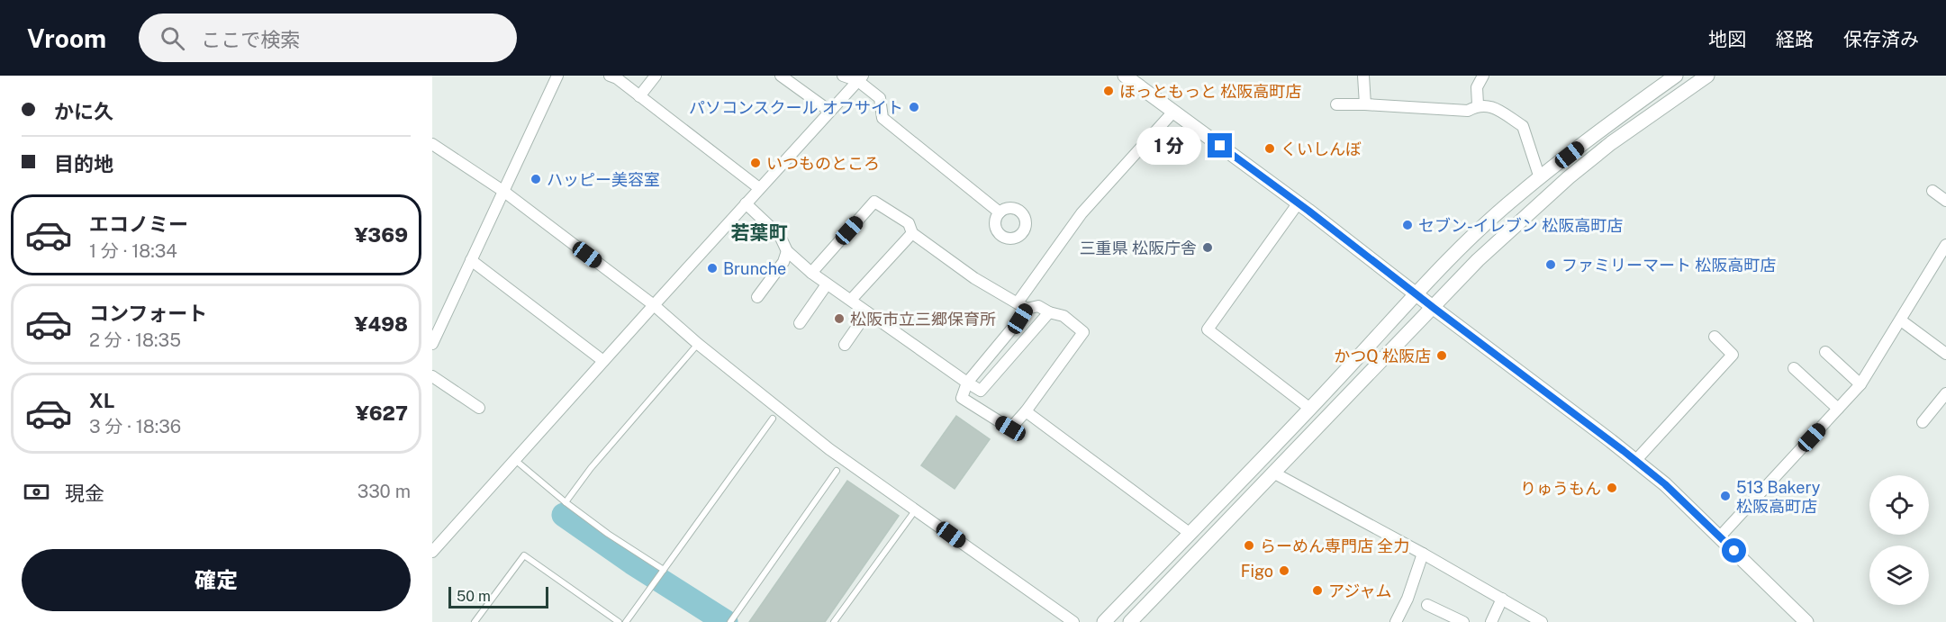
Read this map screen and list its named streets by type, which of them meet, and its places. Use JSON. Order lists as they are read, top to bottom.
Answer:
{
  "districts": ["若葉町"],
  "places": [
    "ほっともっと 松阪高町店",
    "パソコンスクール オフサイト",
    "くいしんぼ",
    "いつものところ",
    "ハッピー美容室",
    "セブン-イレブン 松阪高町店",
    "三重県 松阪庁舎",
    "ファミリーマート 松阪高町店",
    "Brunche",
    "松阪市立三郷保育所",
    "かつQ 松阪店",
    "りゅうもん",
    "513 Bakery 松阪高町店",
    "らーめん専門店 全力",
    "Figo",
    "アジャム"
  ],
  "scale_bar": "50 m",
  "page": {
    "header": "Vroom",
    "search": "ここで検索",
    "nav": ["地図", "経路", "保存済み"],
    "banner": ["かに久", "目的地"],
    "bubble": "1 分",
    "list": [
      {
        "name": "エコノミー",
        "note": "1 分 · 18:34",
        "value": "¥369"
      },
      {
        "name": "コンフォート",
        "note": "2 分 · 18:35",
        "value": "¥498"
      },
      {
        "name": "XL",
        "note": "3 分 · 18:36",
        "value": "¥627"
      }
    ],
    "pay": ["現金", "330 m"],
    "buttons": "確定",
    "scale": "50 m"
  }
}
